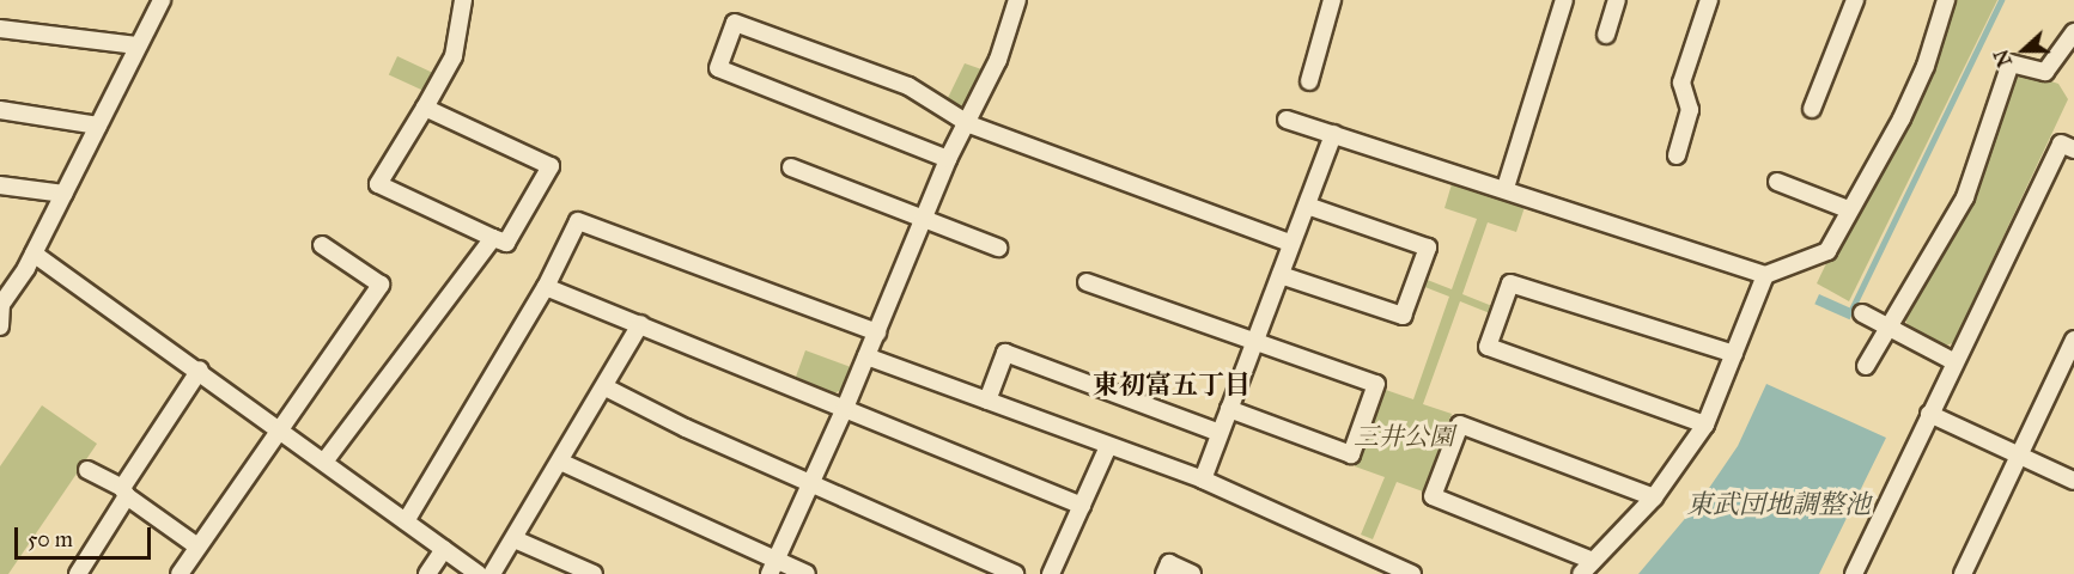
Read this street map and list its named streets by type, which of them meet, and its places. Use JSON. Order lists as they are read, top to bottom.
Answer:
{
  "districts": ["東初富五丁目"],
  "water": ["東武団地調整池"],
  "parks": ["三井公園"],
  "scale_bar": "50 m",
  "north": "left"
}
